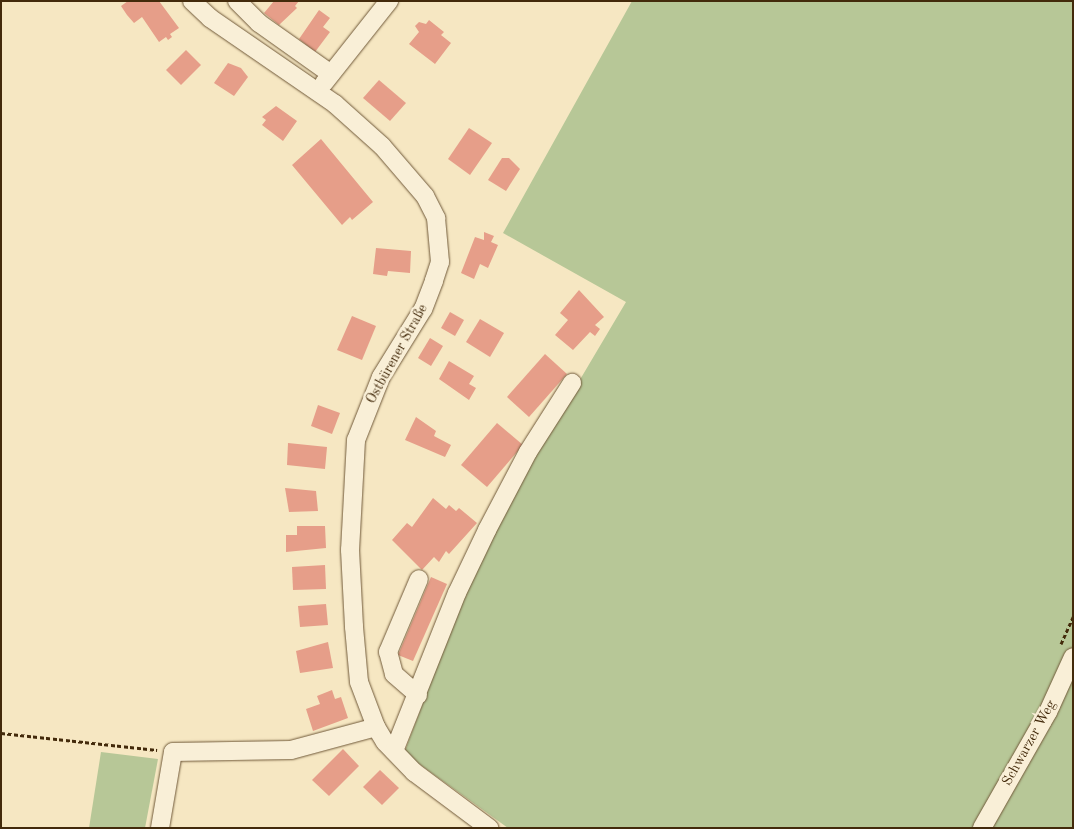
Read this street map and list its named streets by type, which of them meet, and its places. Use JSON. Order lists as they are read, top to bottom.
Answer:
{
  "streets": {
    "street": ["Ostbürener Straße", "Schwarzer Weg"]
  }
}
